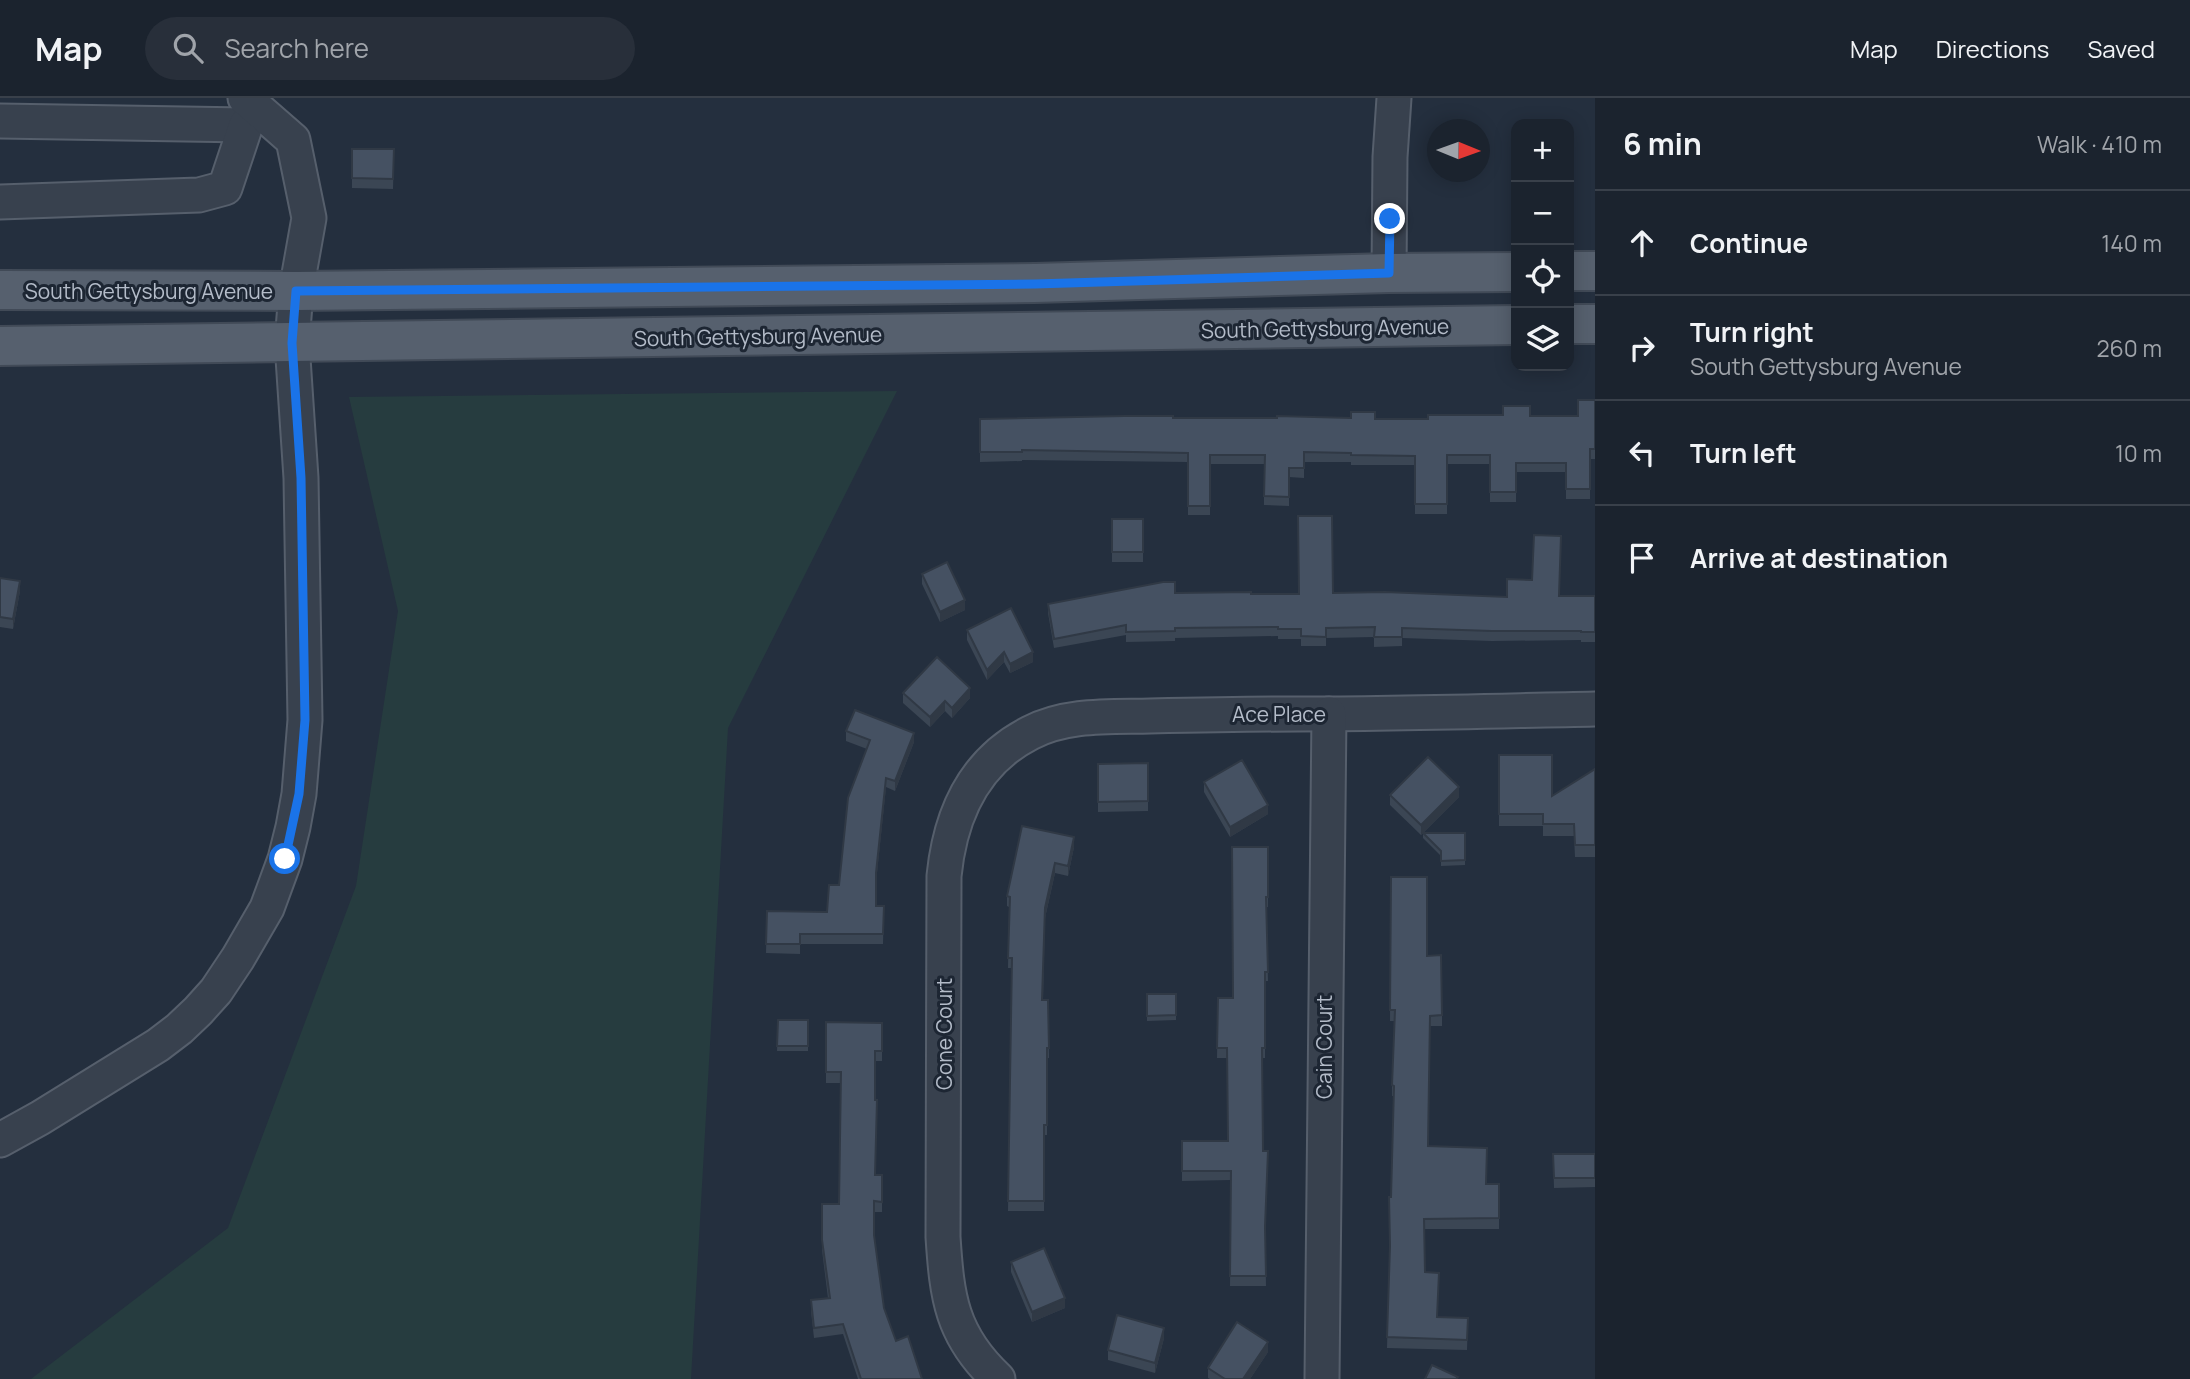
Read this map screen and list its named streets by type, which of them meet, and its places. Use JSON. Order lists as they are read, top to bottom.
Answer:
{
  "streets": {
    "main road": ["South Gettysburg Avenue"],
    "street": ["Ace Place", "Cone Court", "Cain Court"]
  },
  "crossings": [
    ["Ace Place", "Cone Court"],
    ["Ace Place", "Cain Court"]
  ],
  "north": "right",
  "page": {
    "header": "Map",
    "search": "Search here",
    "nav": ["Map", "Directions", "Saved"],
    "heading": ["6 min", "Walk · 410 m"],
    "map_buttons": ["+", "−"],
    "list": [
      ["Continue", "140 m"],
      ["Turn right", "South Gettysburg Avenue", "260 m"],
      ["Turn left", "10 m"],
      "Arrive at destination"
    ]
  }
}
